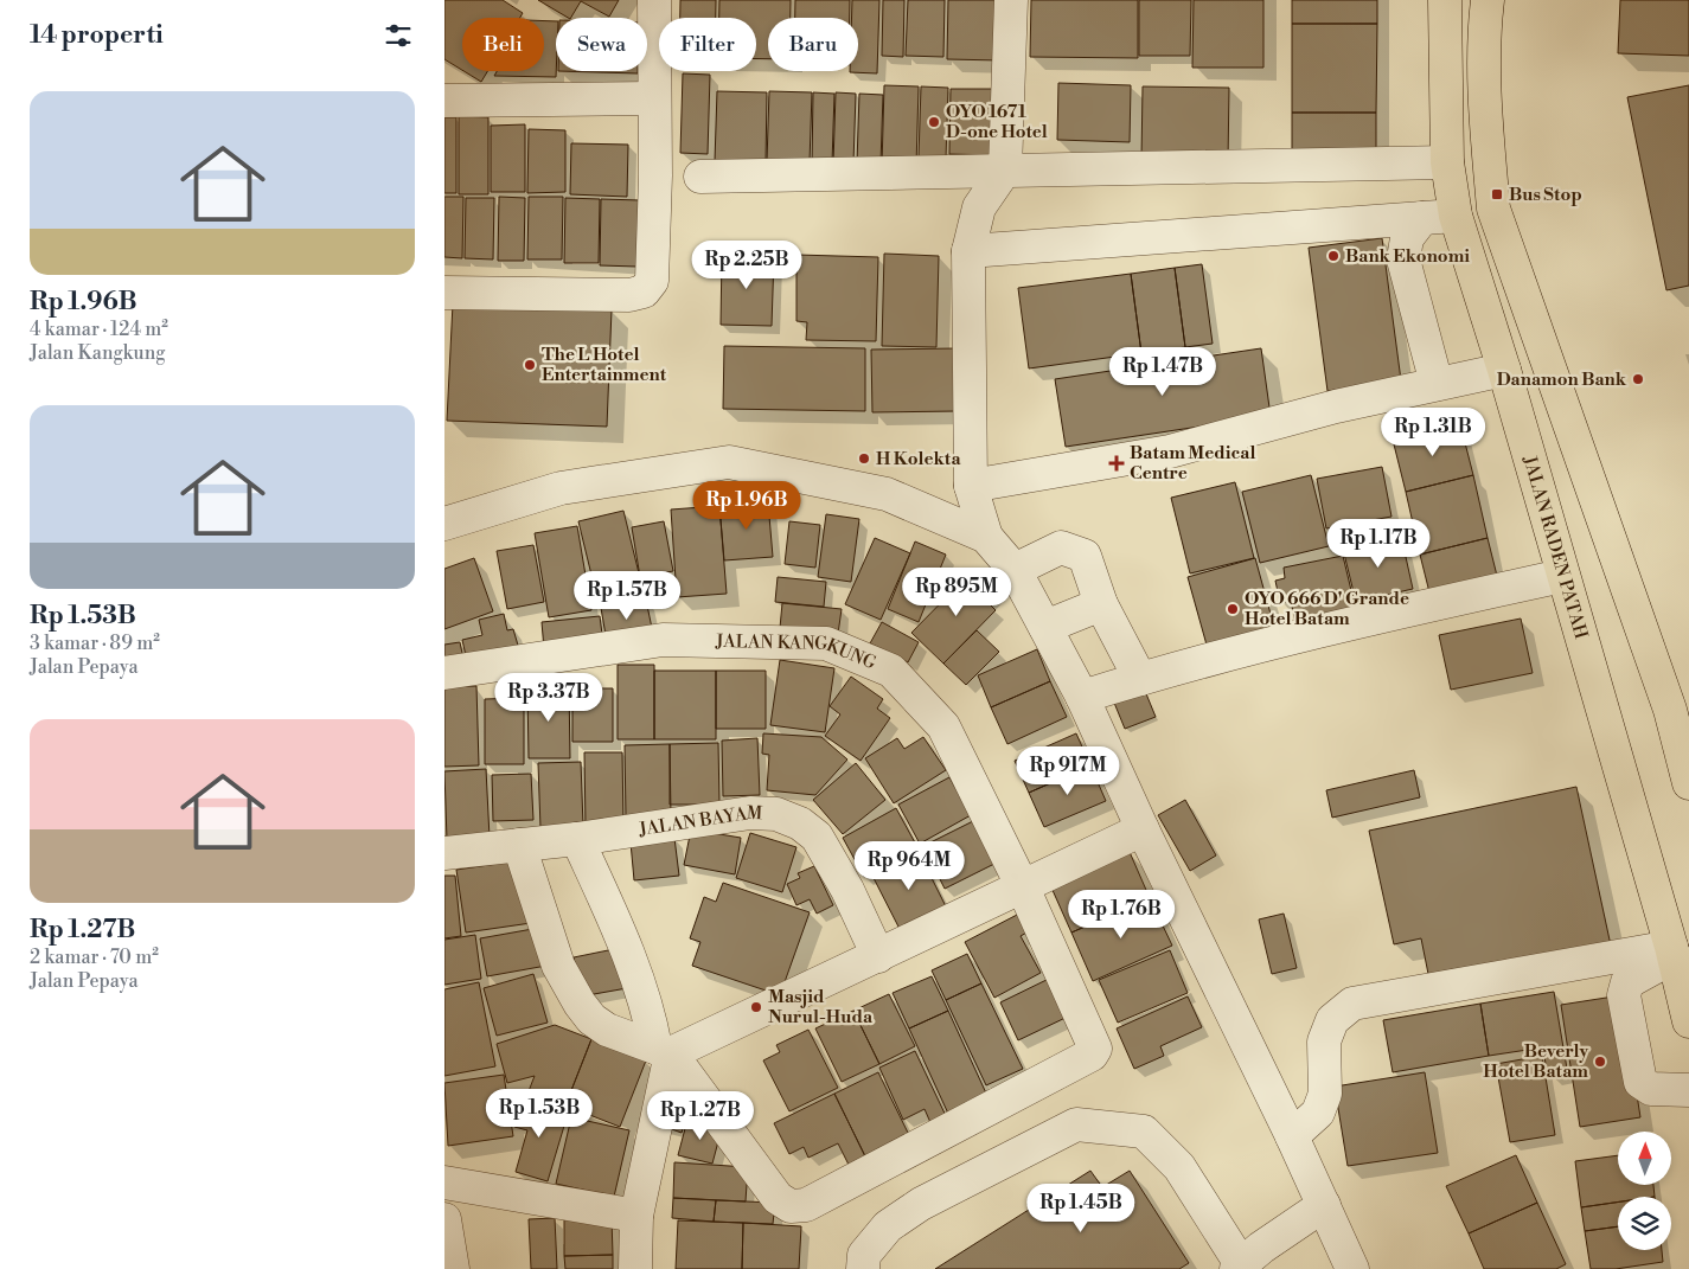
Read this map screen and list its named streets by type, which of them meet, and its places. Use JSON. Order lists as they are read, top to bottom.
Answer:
{
  "streets": {
    "main road": ["JALAN RADEN PATAH"],
    "street": ["JALAN KANGKUNG", "JALAN BAYAM"]
  },
  "places": {
    "other": [
      "OYO 1671 D-one Hotel",
      "Bank Ekonomi",
      "The L Hotel Entertainment",
      "Danamon Bank",
      "H Kolekta",
      "OYO 666 D' Grande Hotel Batam",
      "Masjid Nurul-Huda",
      "Beverly Hotel Batam"
    ],
    "transit": ["Bus Stop"],
    "health": ["Batam Medical Centre"]
  },
  "north": "top",
  "page": {
    "heading": "14 properti",
    "chip": [
      "Beli",
      "Sewa",
      "Filter",
      "Baru"
    ],
    "list": [
      {
        "name": "Rp 1.96B",
        "note": "4 kamar · 124 m² · Jalan Kangkung"
      },
      {
        "name": "Rp 1.53B",
        "note": "3 kamar · 89 m² · Jalan Pepaya"
      },
      {
        "name": "Rp 1.27B",
        "note": "2 kamar · 70 m² · Jalan Pepaya"
      }
    ],
    "price": [
      "Rp 2.25B",
      "Rp 1.47B",
      "Rp 1.31B",
      "Rp 1.96B",
      "Rp 1.17B",
      "Rp 895M",
      "Rp 1.57B",
      "Rp 3.37B",
      "Rp 917M",
      "Rp 964M",
      "Rp 1.76B",
      "Rp 1.53B",
      "Rp 1.27B",
      "Rp 1.45B"
    ]
  }
}
